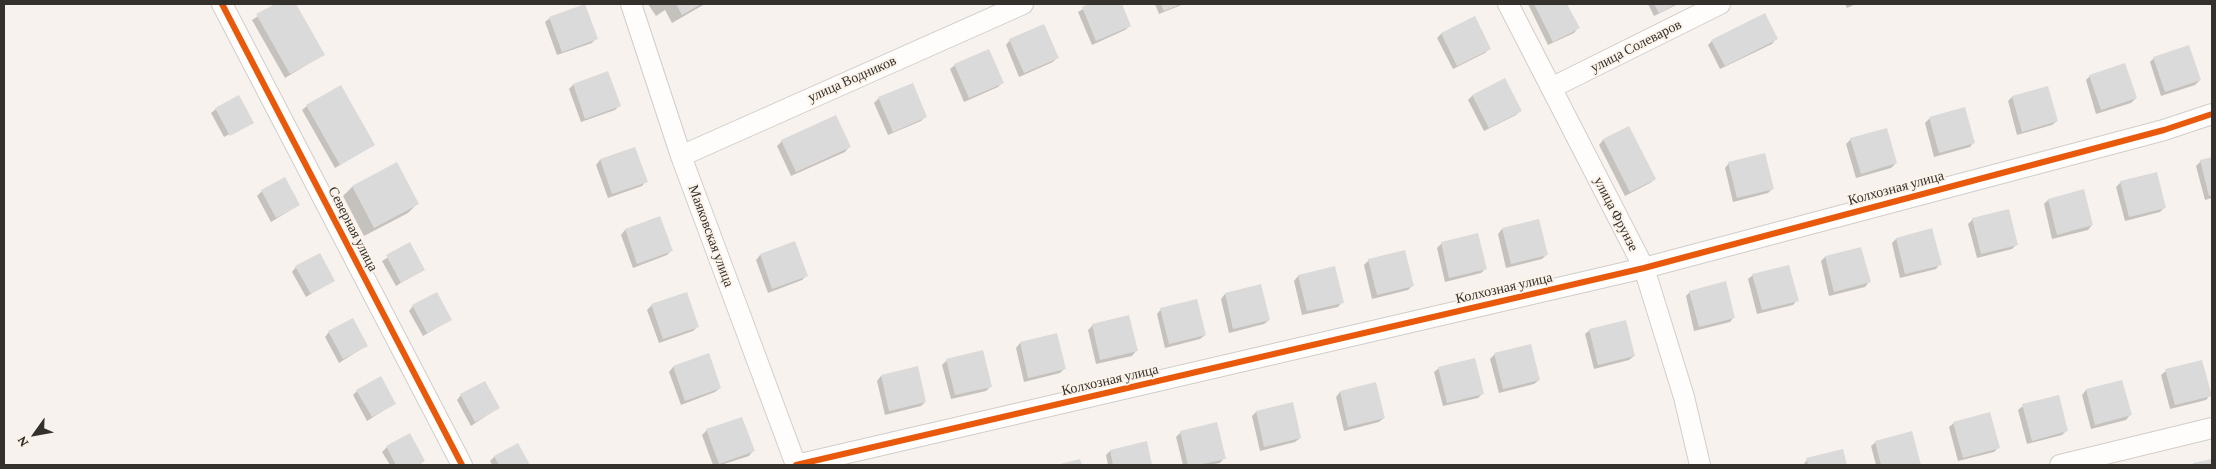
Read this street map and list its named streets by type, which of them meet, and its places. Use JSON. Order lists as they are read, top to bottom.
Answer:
{
  "streets": {
    "street": [
      "улица Солеваров",
      "улица Водников",
      "Колхозная улица",
      "улица Фрунзе",
      "Северная улица",
      "Маяковская улица"
    ]
  },
  "crossings": [
    ["улица Солеваров", "улица Фрунзе"],
    ["улица Водников", "Маяковская улица"],
    ["Колхозная улица", "улица Фрунзе"],
    ["Колхозная улица", "Маяковская улица"]
  ],
  "north": "bottom left"
}
